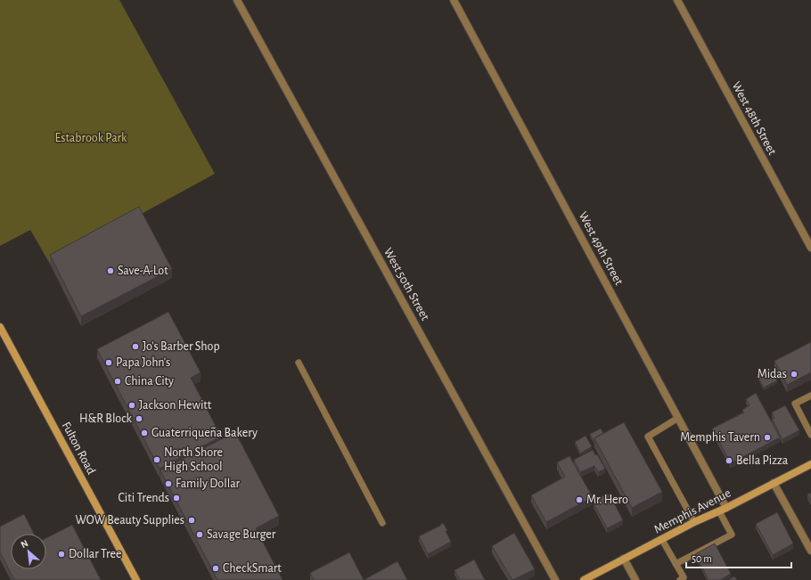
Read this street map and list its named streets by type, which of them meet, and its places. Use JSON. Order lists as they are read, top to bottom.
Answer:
{
  "streets": {
    "main road": ["Fulton Road", "Memphis Avenue"],
    "street": ["West 48th Street", "West 49th Street", "West 50th Street"]
  },
  "crossings": [
    ["West 49th Street", "Memphis Avenue"]
  ],
  "parks": ["Estabrook Park"],
  "places": [
    "Save-A-Lot",
    "Jo's Barber Shop",
    "Papa John's",
    "Midas",
    "China City",
    "Jackson Hewitt",
    "H&R Block",
    "Guaterriqueña Bakery",
    "Memphis Tavern",
    "North Shore High School",
    "Bella Pizza",
    "Family Dollar",
    "Citi Trends",
    "Mr. Hero",
    "WOW Beauty Supplies",
    "Savage Burger",
    "Dollar Tree",
    "CheckSmart"
  ],
  "scale_bar": "50 m",
  "north": "top left"
}
